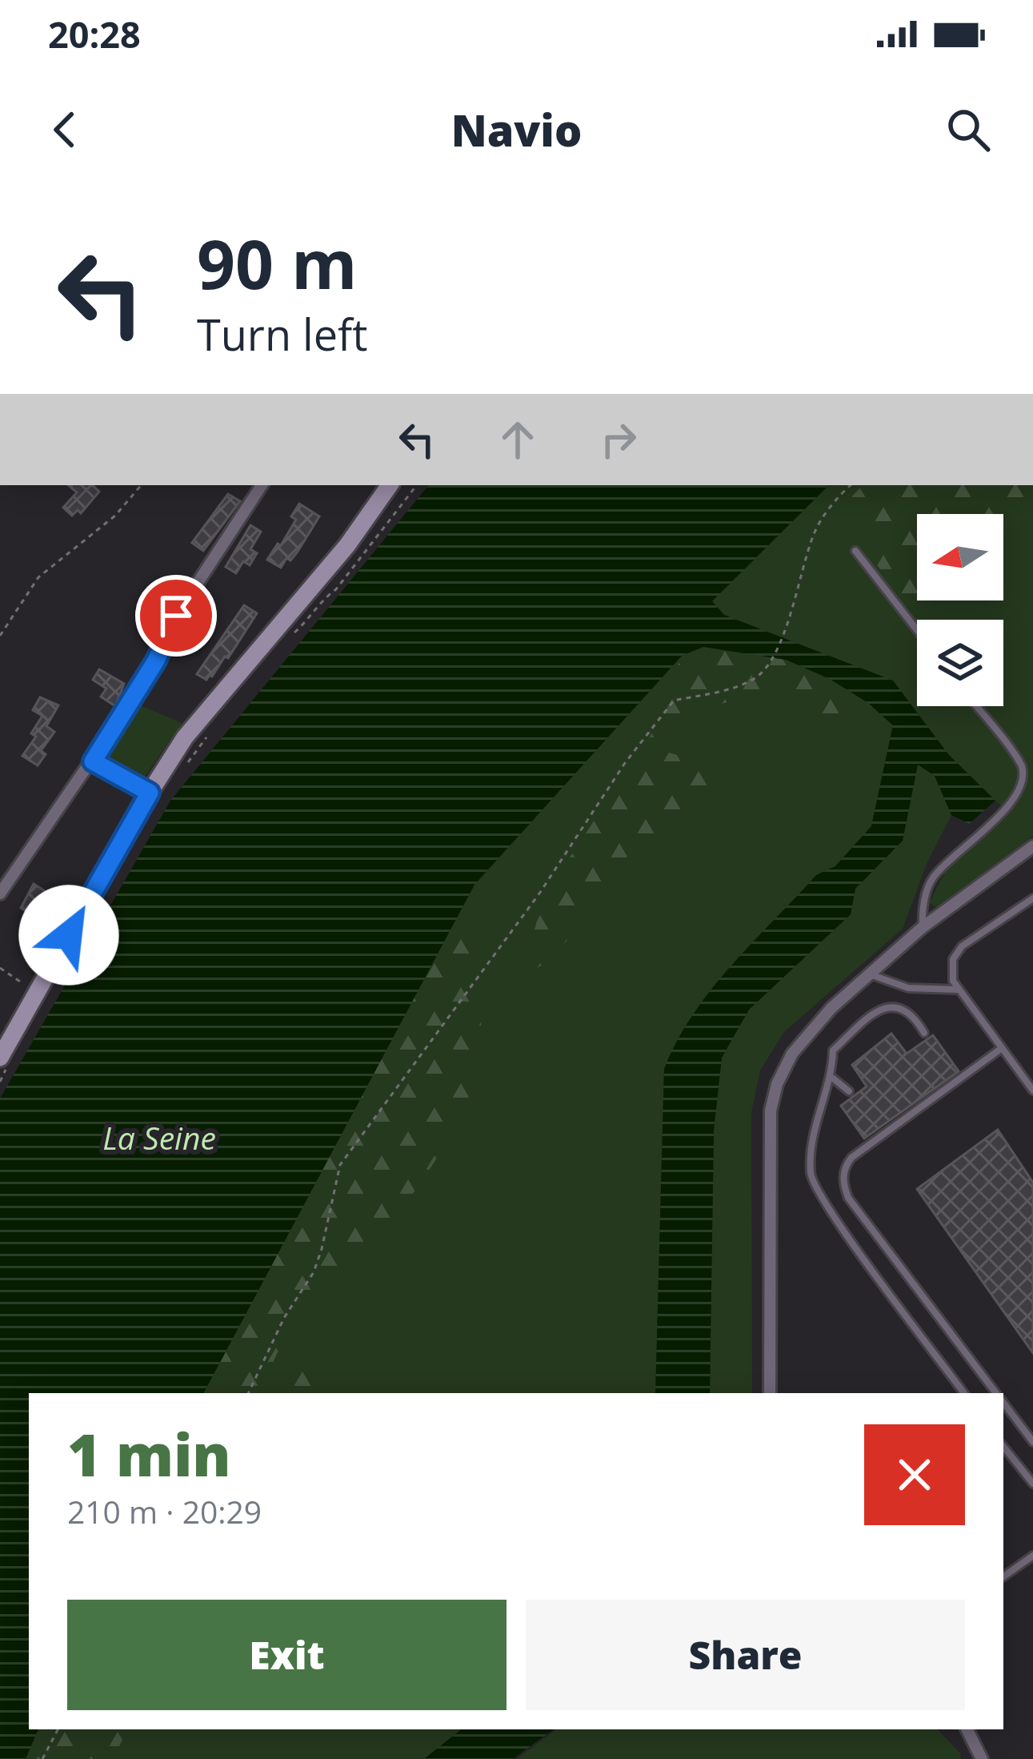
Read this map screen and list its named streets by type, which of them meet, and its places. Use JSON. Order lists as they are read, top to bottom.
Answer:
{
  "water": ["La Seine"],
  "north": "left",
  "page": {
    "status": "20:28",
    "header": "Navio",
    "turn": ["90 m", "Turn left"],
    "heading": ["1 min", "210 m · 20:29"],
    "buttons": ["Exit", "Share"]
  }
}
